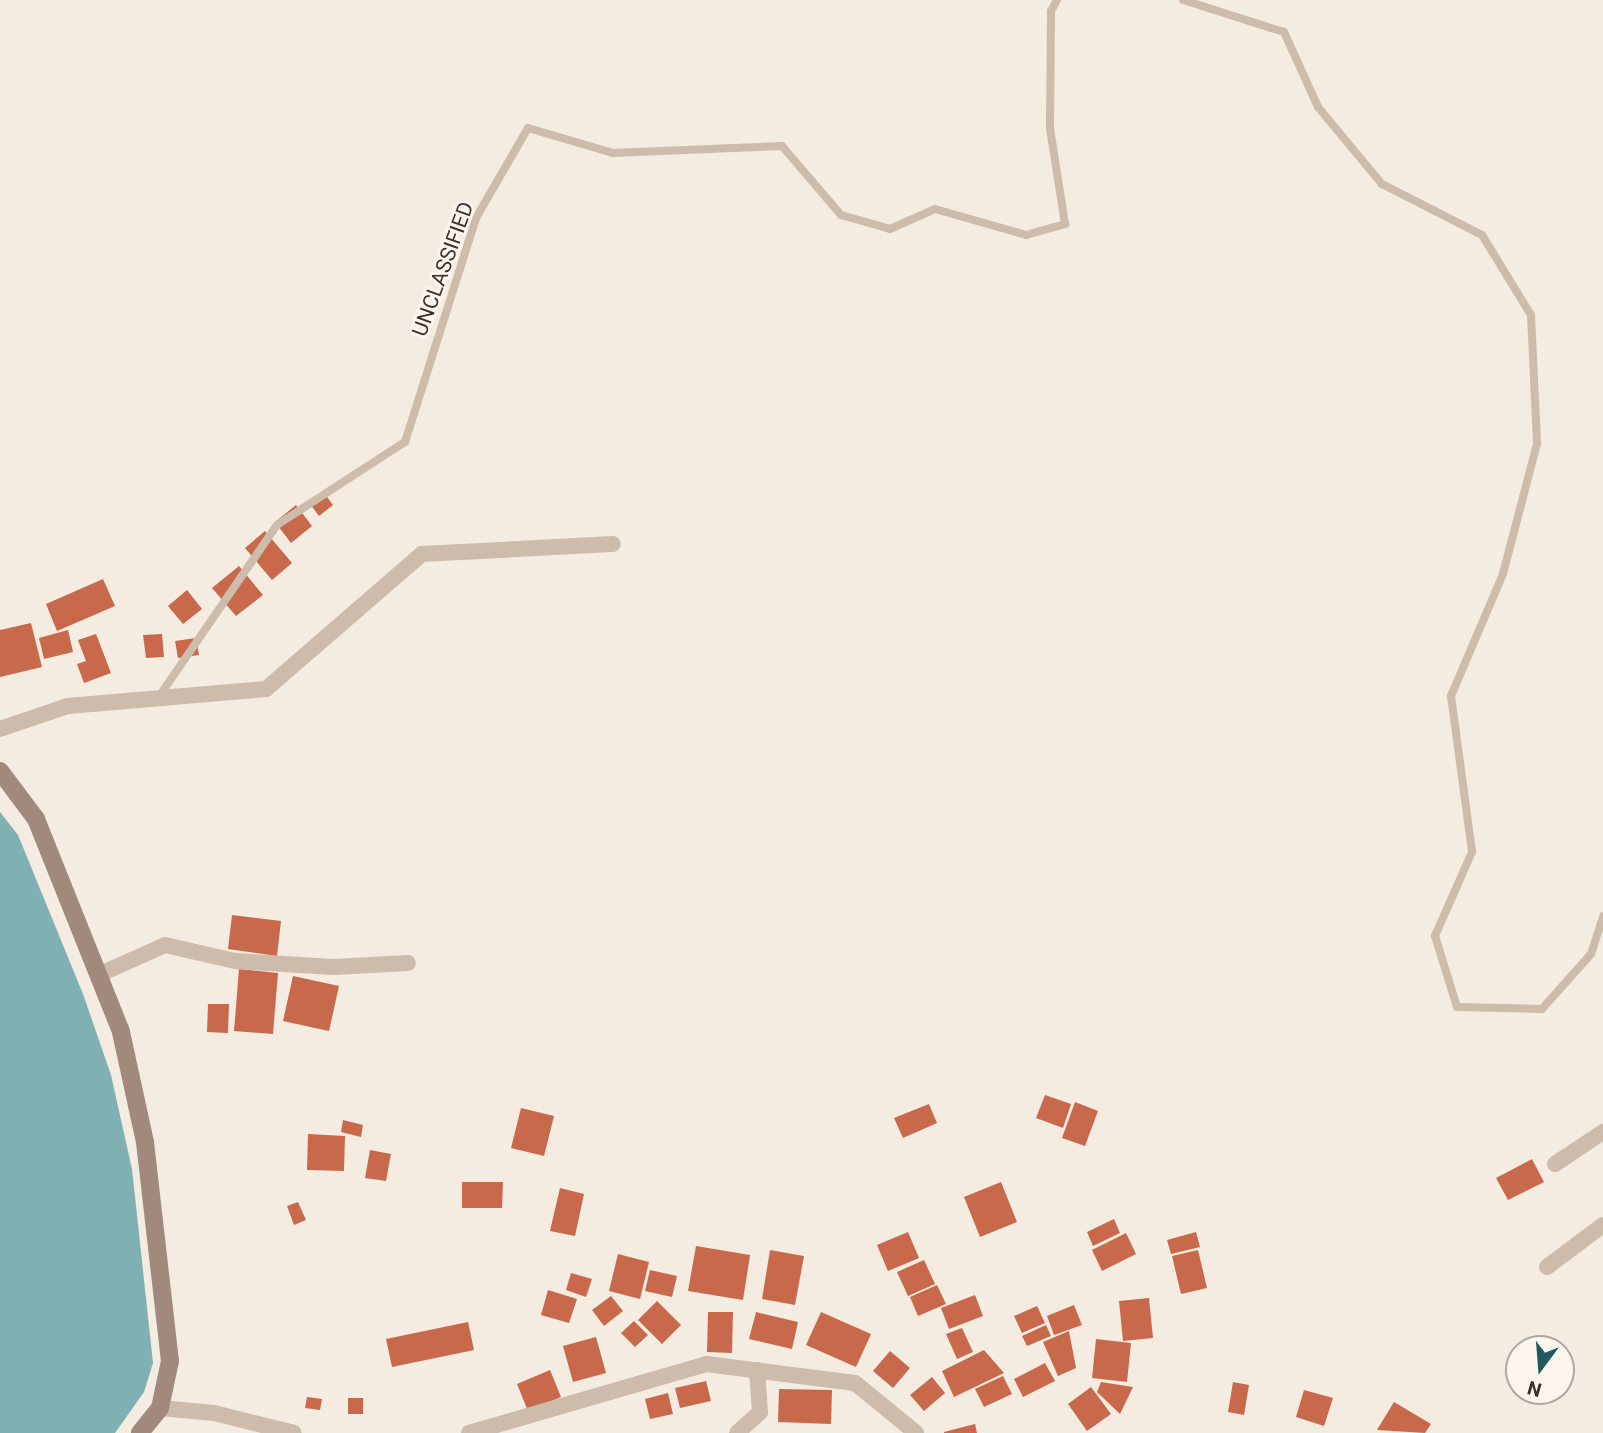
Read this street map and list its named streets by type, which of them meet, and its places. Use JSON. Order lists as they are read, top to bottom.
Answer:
{
  "streets": {
    "lane": ["UNCLASSIFIED"]
  },
  "north": "bottom"
}
